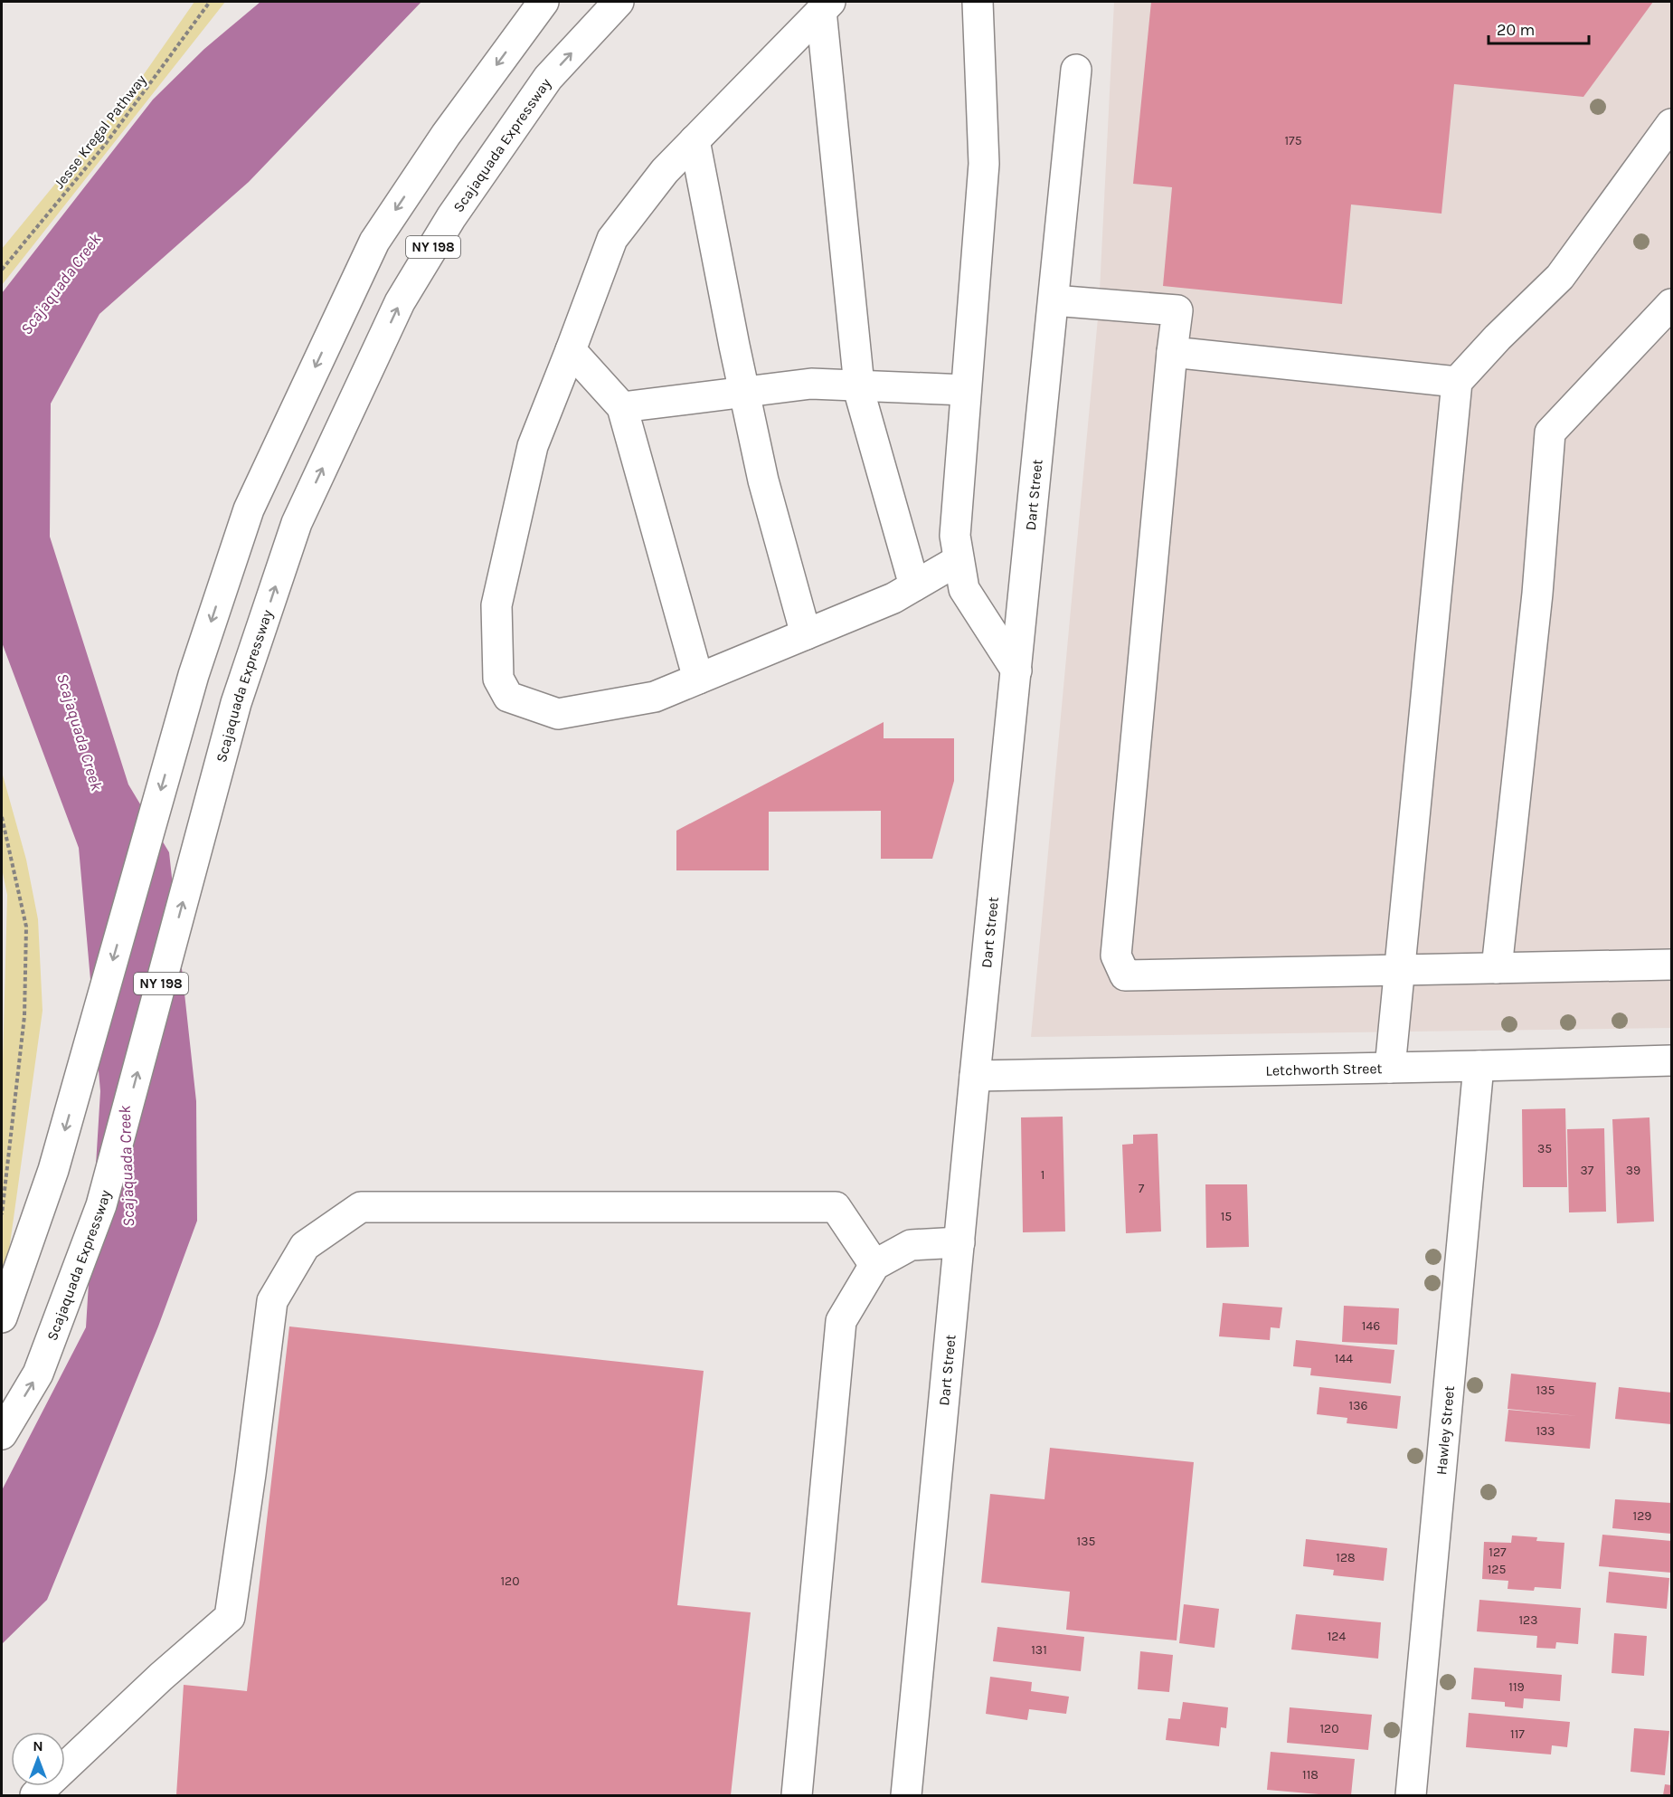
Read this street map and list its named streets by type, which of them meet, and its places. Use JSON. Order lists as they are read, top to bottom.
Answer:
{
  "streets": {
    "main road": [
      "Scajaquada Expressway",
      "NY 198",
      "Dart Street",
      "Letchworth Street",
      "Hawley Street"
    ],
    "path": ["Jesse Kregal Pathway"]
  },
  "crossings": [
    ["Dart Street", "Letchworth Street"],
    ["Letchworth Street", "Hawley Street"]
  ],
  "water": ["Scajaquada Creek"],
  "house_numbers": [
    "175",
    "35",
    "37",
    "39",
    "1",
    "7",
    "15",
    "146",
    "144",
    "135",
    "136",
    "133",
    "129",
    "135",
    "127",
    "128",
    "125",
    "120",
    "123",
    "124",
    "131",
    "119",
    "120",
    "117",
    "118"
  ],
  "scale_bar": "20 m",
  "north": "top"
}
